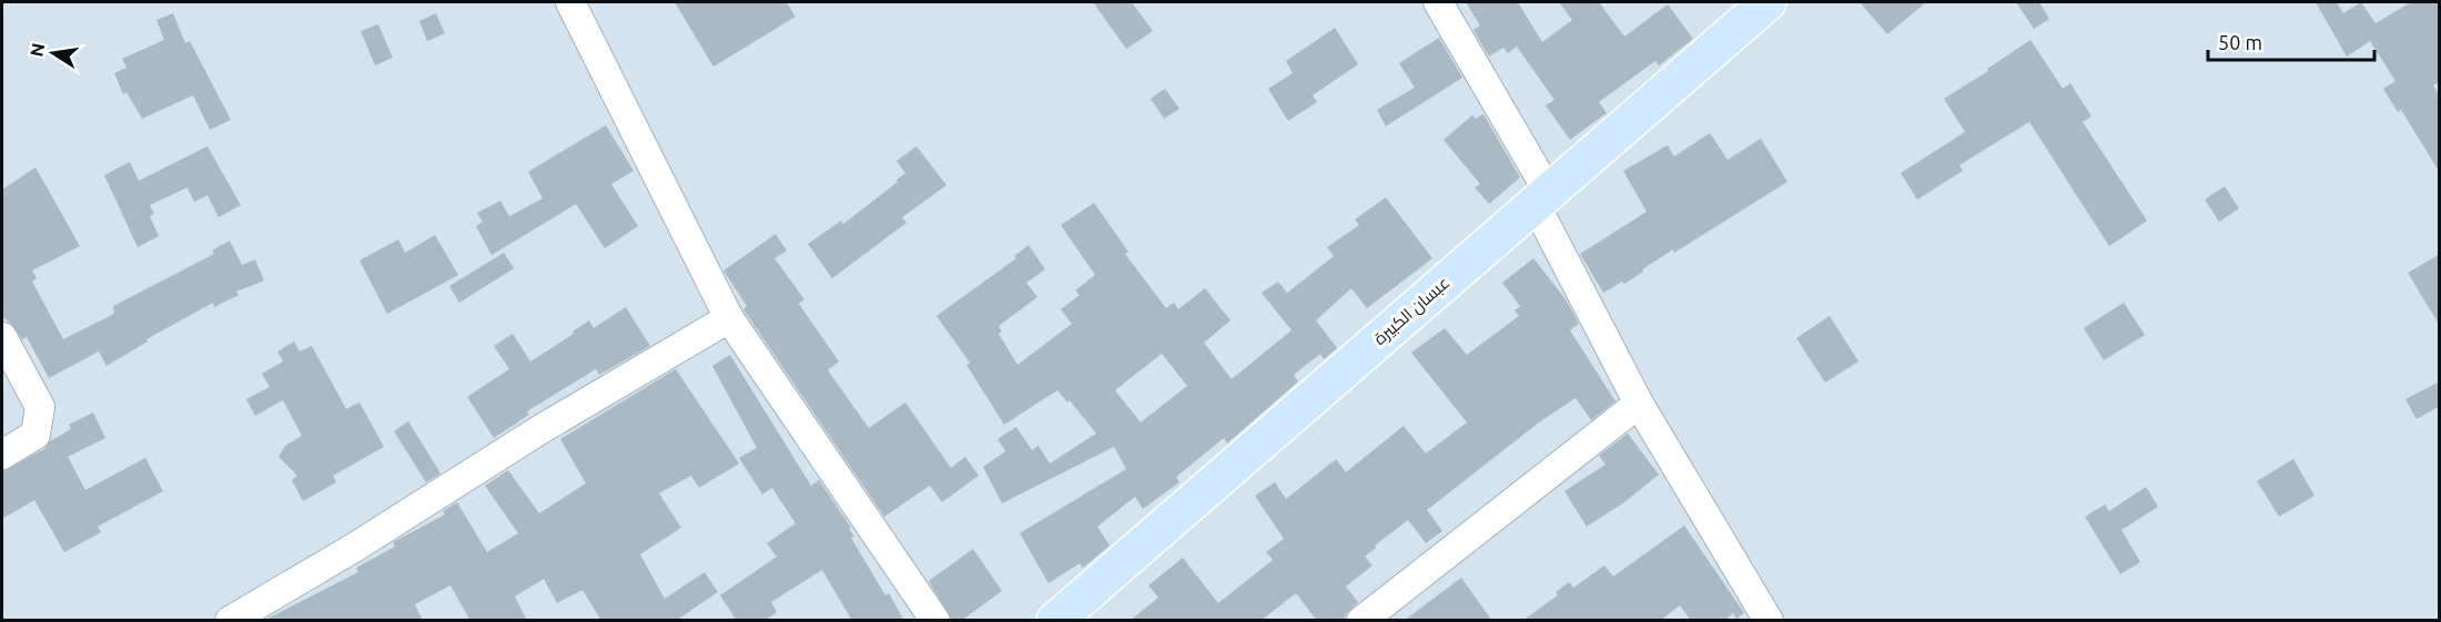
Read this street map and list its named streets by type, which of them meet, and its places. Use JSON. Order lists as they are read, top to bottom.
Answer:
{
  "streets": {
    "main road": ["عبسان الكبيرة"]
  },
  "scale_bar": "50 m",
  "north": "left"
}
